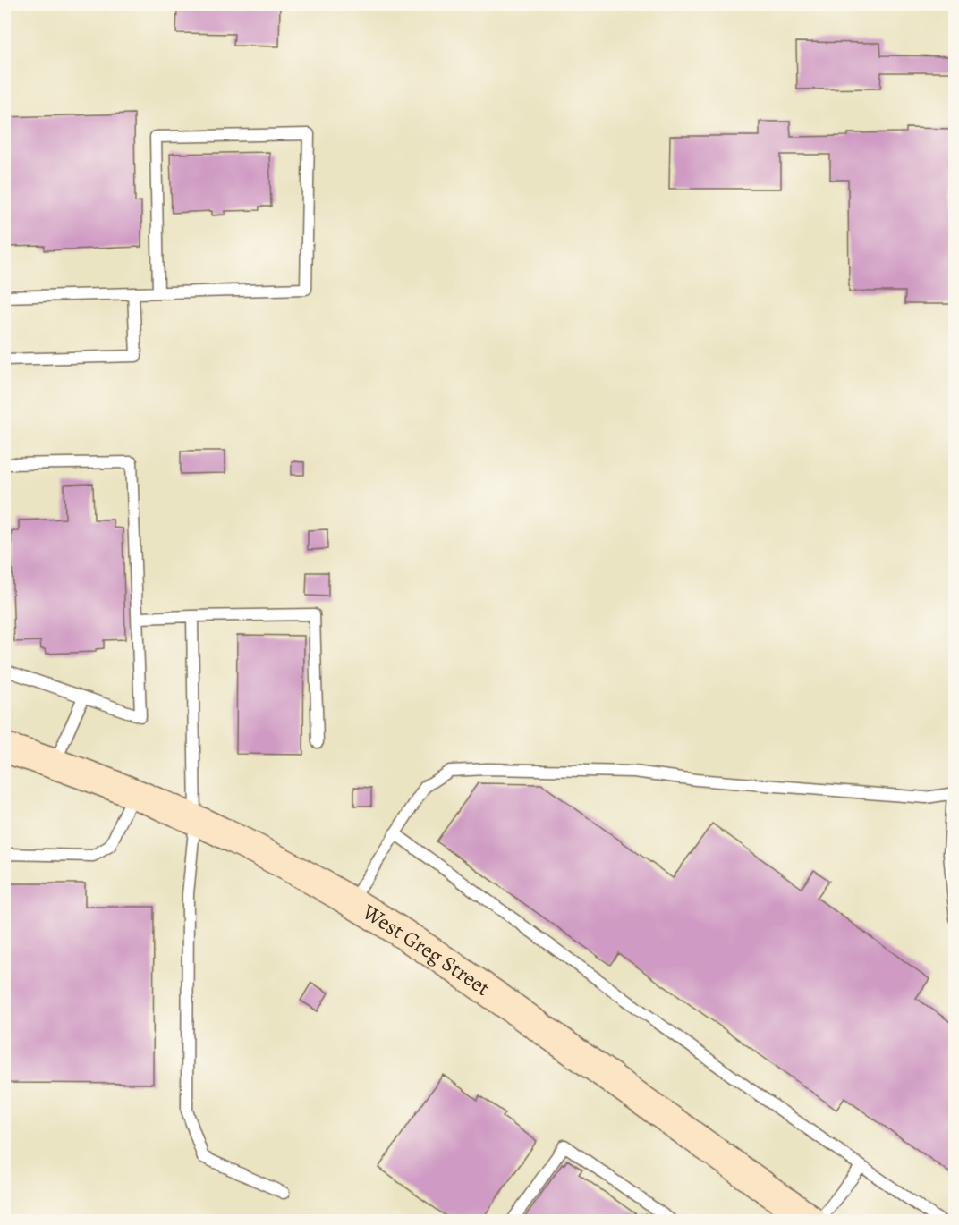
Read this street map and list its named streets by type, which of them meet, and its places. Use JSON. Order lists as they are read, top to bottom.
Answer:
{
  "streets": {
    "main road": ["West Greg Street"]
  }
}
